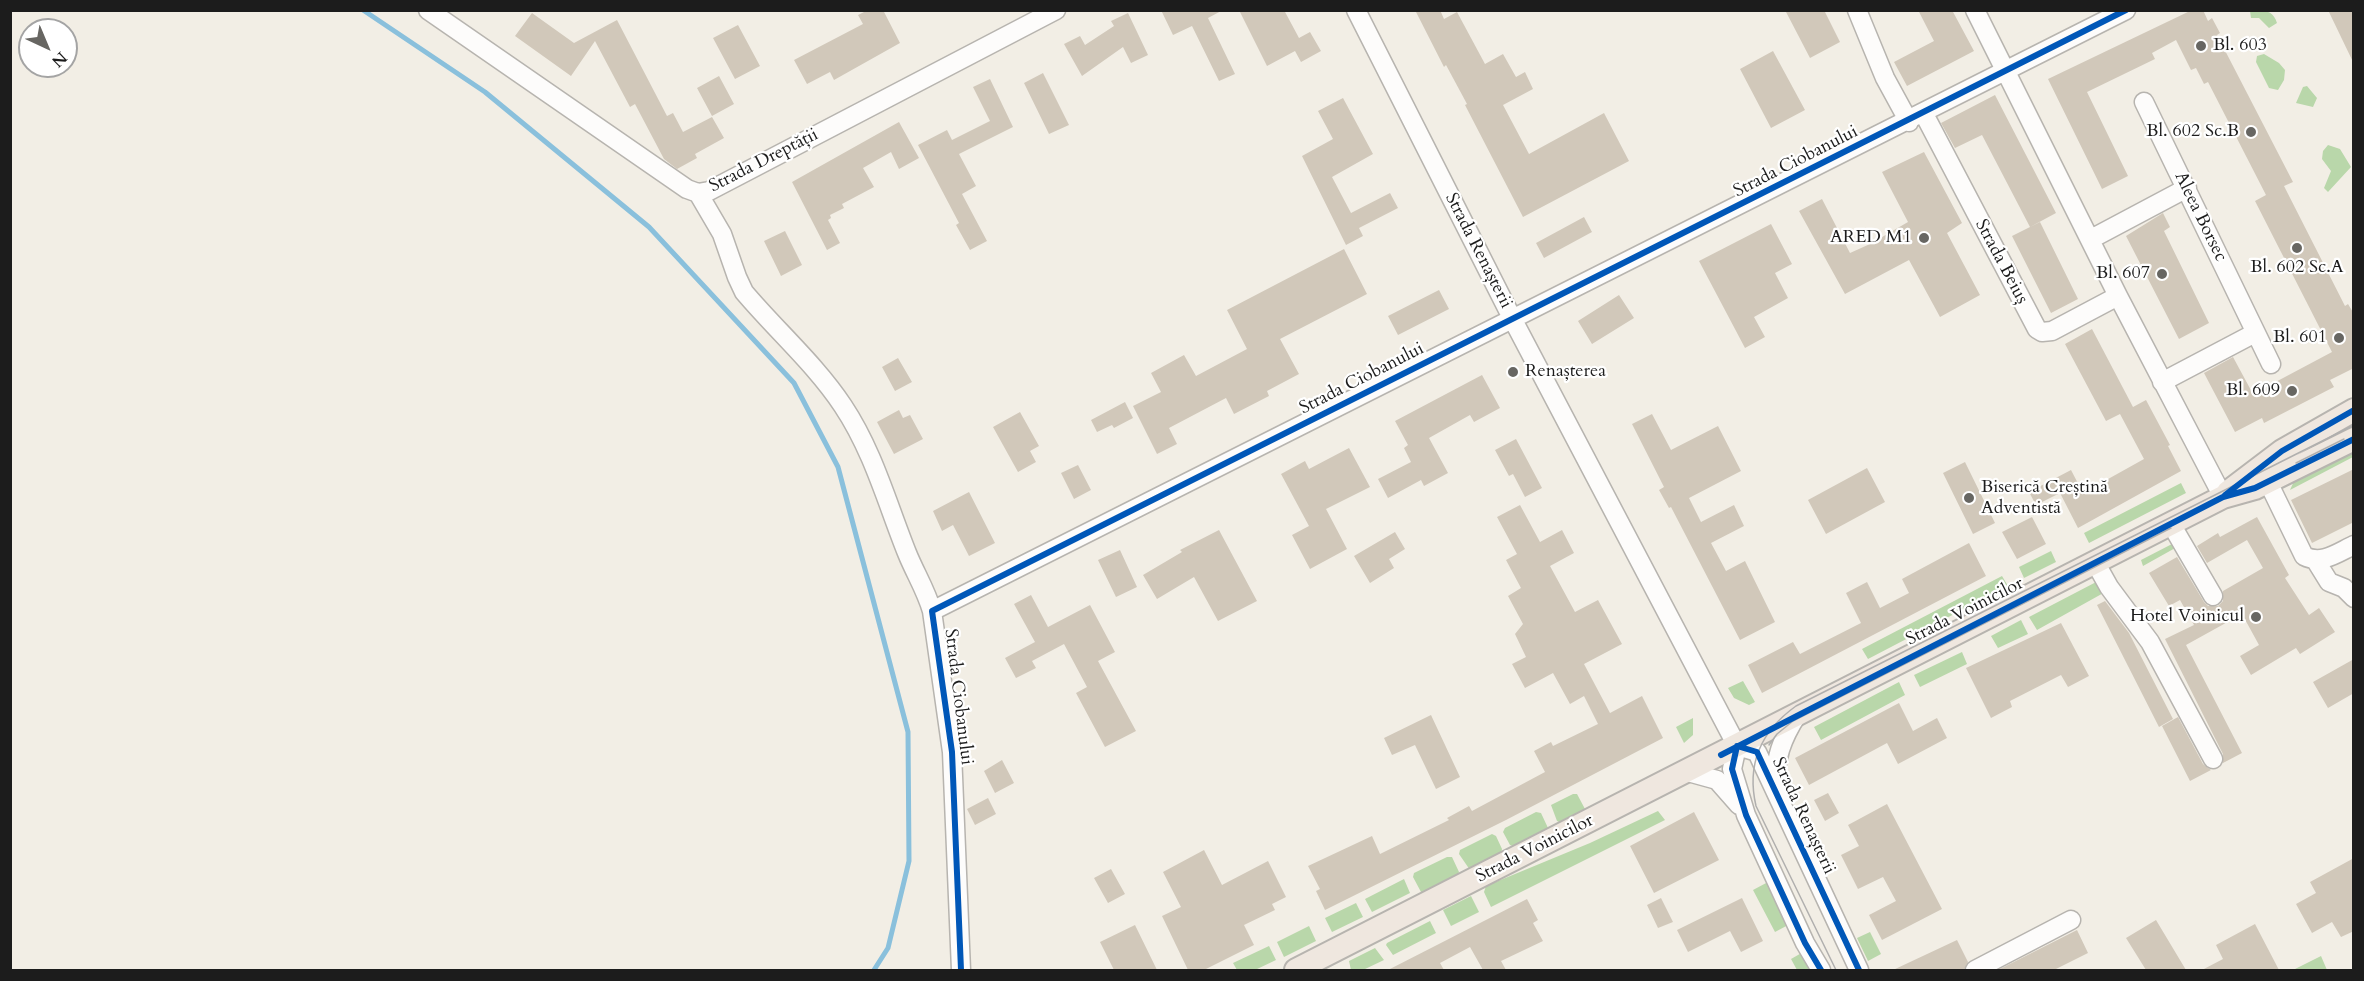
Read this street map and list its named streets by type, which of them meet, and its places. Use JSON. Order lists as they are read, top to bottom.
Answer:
{
  "streets": {
    "main road": ["Strada Voinicilor"],
    "street": [
      "Strada Dreptății",
      "Strada Ciobanului",
      "Aleea Borsec",
      "Strada Renașterii",
      "Strada Beiuș"
    ]
  },
  "crossings": [
    ["Strada Ciobanului", "Strada Renașterii"],
    ["Strada Ciobanului", "Strada Beiuș"],
    ["Strada Renașterii", "Strada Voinicilor"]
  ],
  "places": [
    "Bl. 603",
    "Bl. 602 Sc.B",
    "ARED M1",
    "Bl. 602 Sc.A",
    "Bl. 607",
    "Bl. 601",
    "Renașterea",
    "Bl. 609",
    "Biserică Creștină Adventistă",
    "Hotel Voinicul"
  ],
  "north": "bottom right"
}
